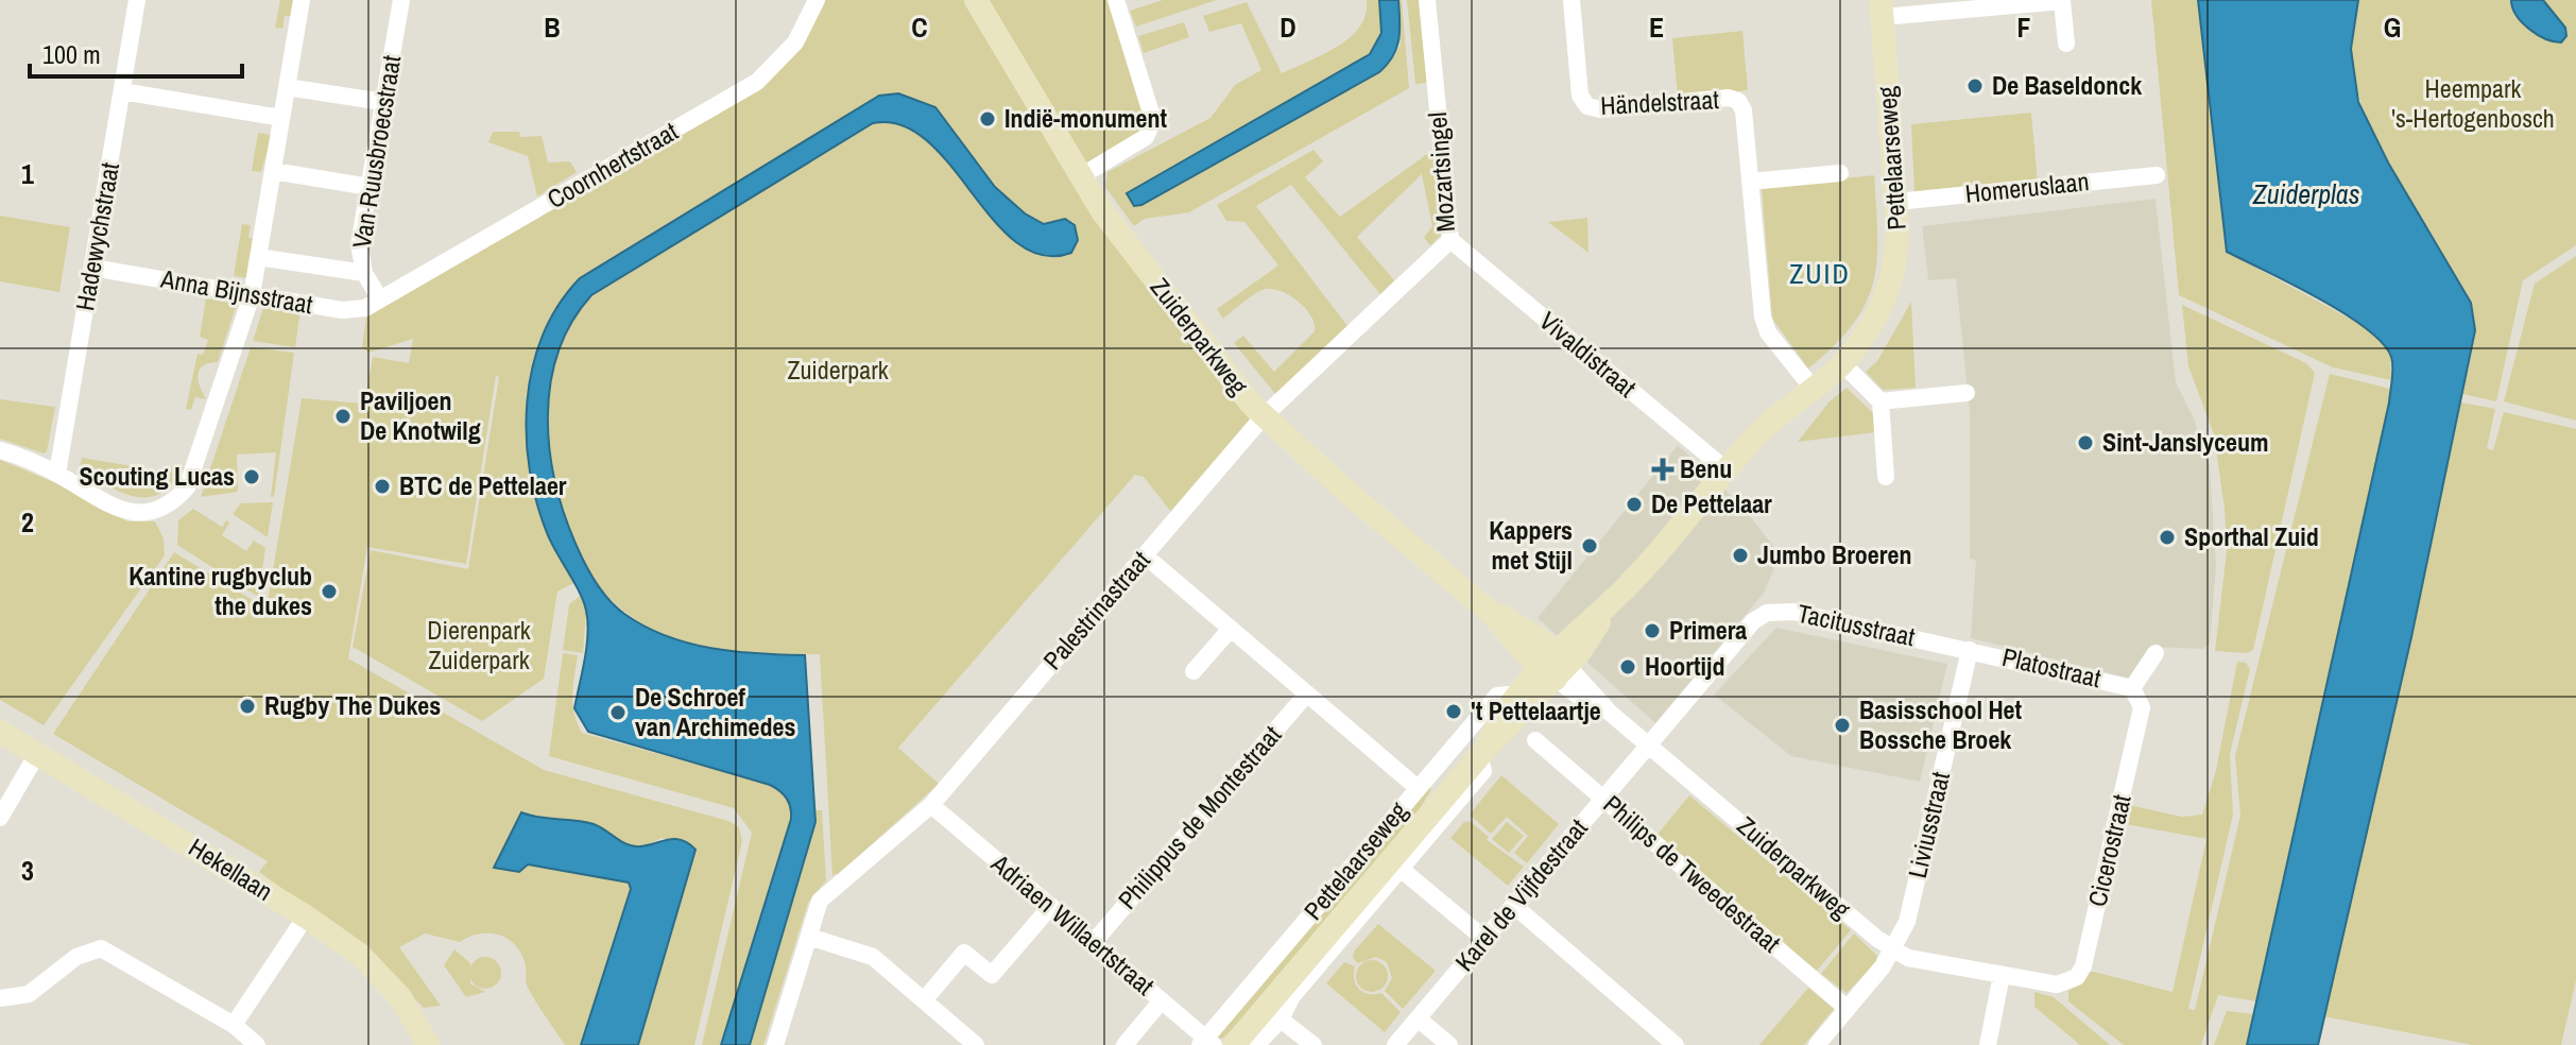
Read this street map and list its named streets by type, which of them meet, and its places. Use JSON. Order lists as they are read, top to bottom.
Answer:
{
  "streets": {
    "street": [
      "Händelstraat",
      "Van Ruusbroecstraat",
      "Pettelaarseweg",
      "Coornhertstraat",
      "Mozartsingel",
      "Homeruslaan",
      "Hadewychstraat",
      "Anna Bijnsstraat",
      "Zuiderparkweg",
      "Vivaldistraat",
      "Palestrinastraat",
      "Tacitusstraat",
      "Platostraat",
      "Philippus de Montestraat",
      "Liviusstraat",
      "Cicerostraat",
      "Hekellaan",
      "Philips de Tweedestraat",
      "Karel de Vijfdestraat",
      "Adriaen Willaertstraat"
    ]
  },
  "crossings": [
    ["Van Ruusbroecstraat", "Coornhertstraat"],
    ["Van Ruusbroecstraat", "Anna Bijnsstraat"],
    ["Pettelaarseweg", "Homeruslaan"],
    ["Pettelaarseweg", "Zuiderparkweg"],
    ["Pettelaarseweg", "Vivaldistraat"],
    ["Pettelaarseweg", "Karel de Vijfdestraat"],
    ["Pettelaarseweg", "Adriaen Willaertstraat"],
    ["Coornhertstraat", "Anna Bijnsstraat"],
    ["Mozartsingel", "Zuiderparkweg"],
    ["Mozartsingel", "Vivaldistraat"],
    ["Mozartsingel", "Palestrinastraat"],
    ["Hadewychstraat", "Anna Bijnsstraat"],
    ["Zuiderparkweg", "Palestrinastraat"],
    ["Zuiderparkweg", "Tacitusstraat"],
    ["Zuiderparkweg", "Liviusstraat"],
    ["Zuiderparkweg", "Cicerostraat"],
    ["Zuiderparkweg", "Karel de Vijfdestraat"],
    ["Palestrinastraat", "Adriaen Willaertstraat"],
    ["Tacitusstraat", "Platostraat"],
    ["Tacitusstraat", "Liviusstraat"],
    ["Tacitusstraat", "Karel de Vijfdestraat"],
    ["Platostraat", "Liviusstraat"],
    ["Platostraat", "Cicerostraat"],
    ["Philippus de Montestraat", "Adriaen Willaertstraat"],
    ["Liviusstraat", "Philips de Tweedestraat"],
    ["Philips de Tweedestraat", "Karel de Vijfdestraat"]
  ],
  "districts": ["ZUID"],
  "water": ["Zuiderplas"],
  "parks": ["Heempark 's-Hertogenbosch", "Zuiderpark", "Dierenpark Zuiderpark"],
  "places": {
    "other": [
      "De Baseldonck",
      "Indië-monument",
      "Paviljoen De Knotwilg",
      "Sint-Janslyceum",
      "Scouting Lucas",
      "BTC de Pettelaer",
      "De Pettelaar",
      "Sporthal Zuid",
      "Kappers met Stijl",
      "Jumbo Broeren",
      "Kantine rugbyclub the dukes",
      "Primera",
      "Hoortijd",
      "Rugby The Dukes",
      "'t Pettelaartje",
      "De Schroef van Archimedes",
      "Basisschool Het Bossche Broek"
    ],
    "health": ["Benu"]
  },
  "scale_bar": "100 m",
  "grid": {
    "columns": [
      "B",
      "C",
      "D",
      "E",
      "F",
      "G"
    ],
    "rows": ["1", "2", "3"]
  }
}
